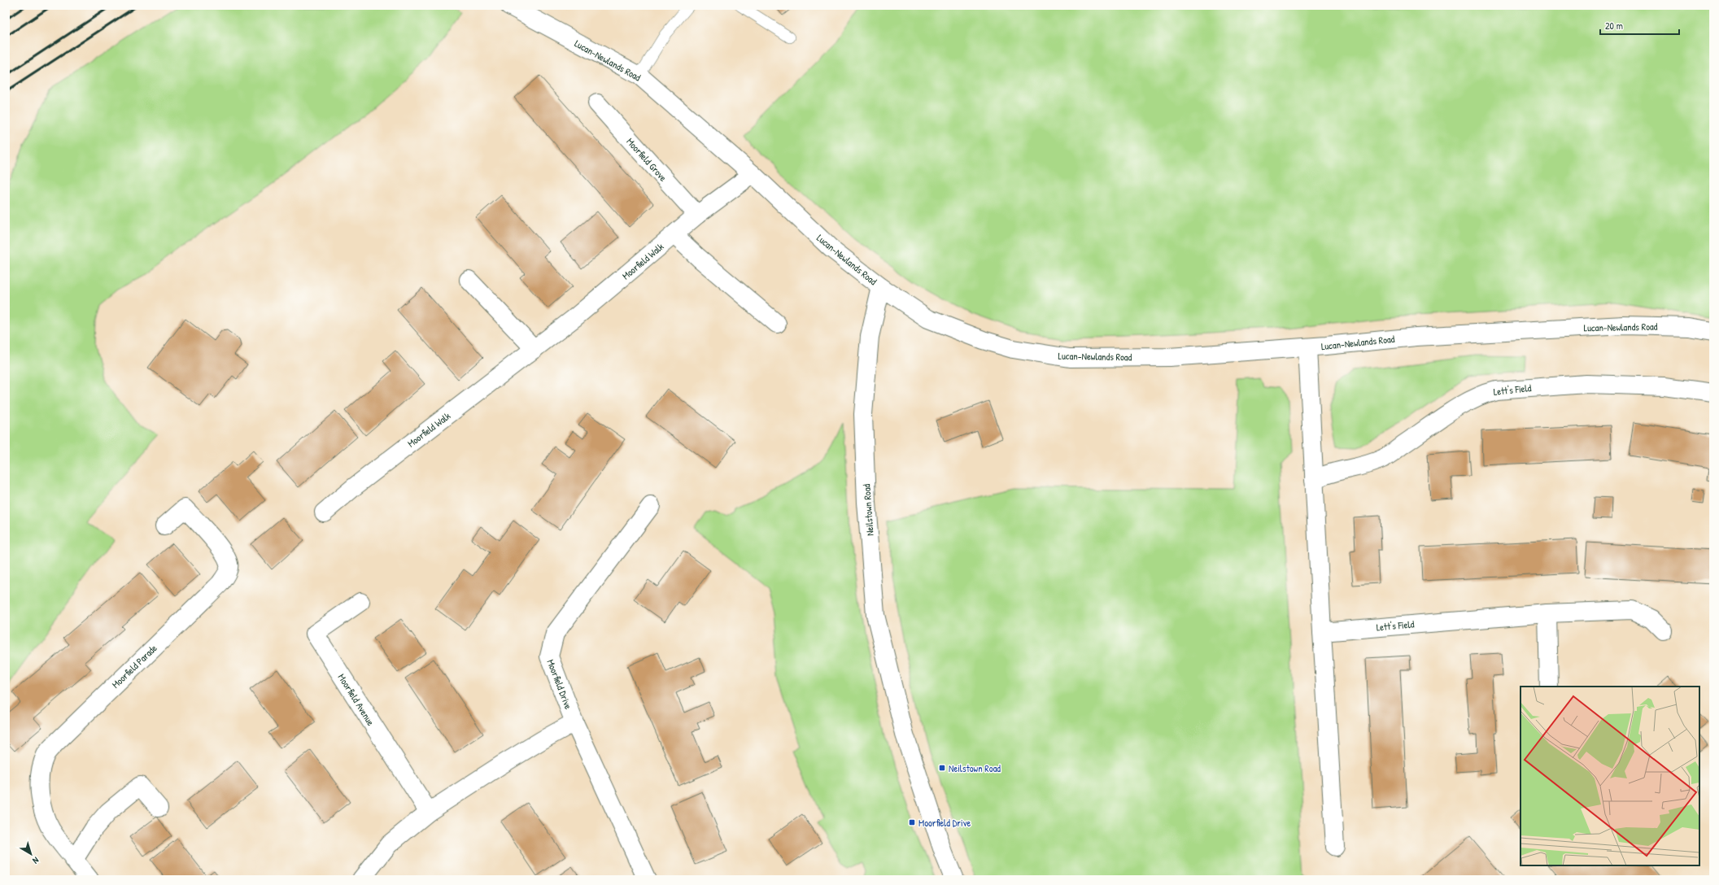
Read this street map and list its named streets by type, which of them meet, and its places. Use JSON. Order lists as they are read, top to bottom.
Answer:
{
  "streets": {
    "street": [
      "Lucan-Newlands Road",
      "Moorfield Grove",
      "Moorfield Walk",
      "Lett's Field",
      "Neilstown Road",
      "Moorfield Parade",
      "Moorfield Drive",
      "Moorfield Avenue"
    ]
  },
  "crossings": [
    ["Lucan-Newlands Road", "Moorfield Walk"],
    ["Lucan-Newlands Road", "Neilstown Road"],
    ["Moorfield Grove", "Moorfield Walk"]
  ],
  "places": {
    "transit": ["Neilstown Road", "Moorfield Drive"]
  },
  "scale_bar": "20 m",
  "north": "bottom right"
}
